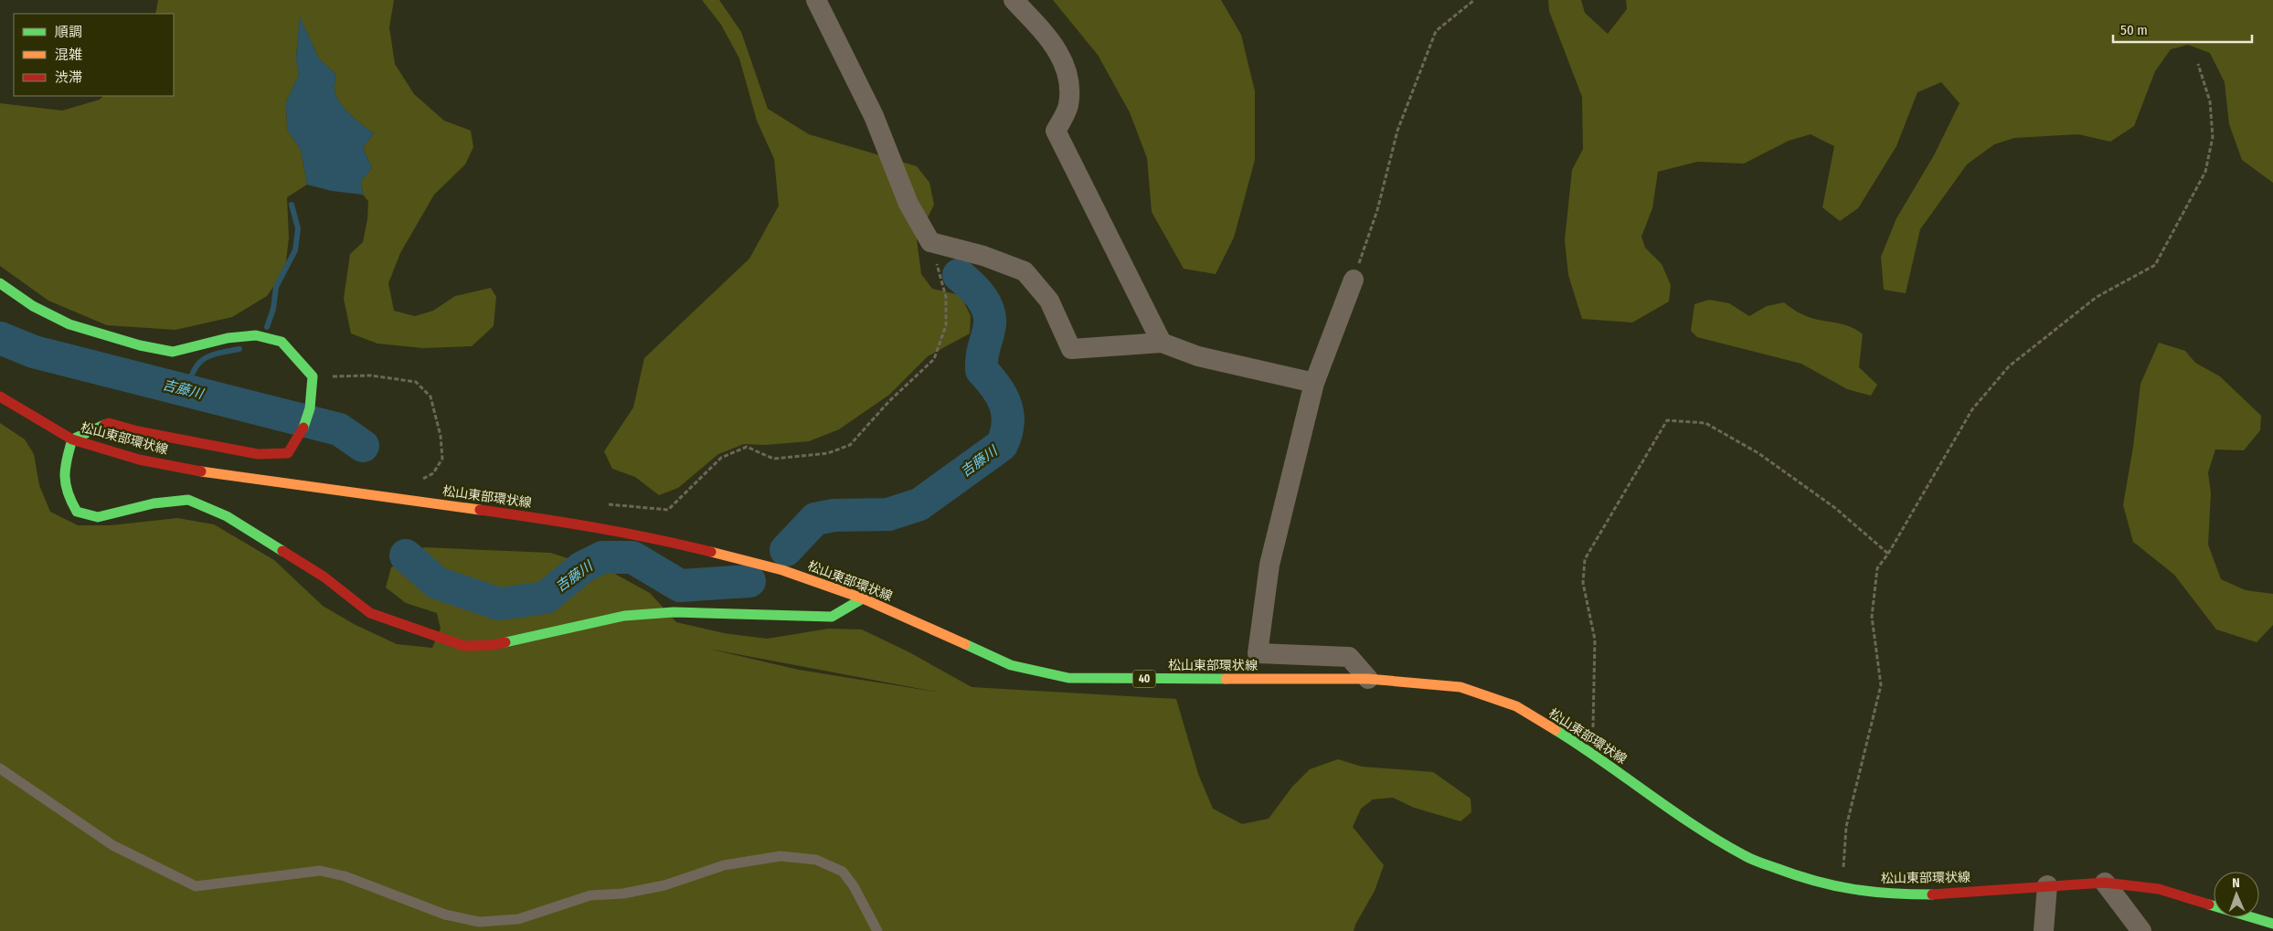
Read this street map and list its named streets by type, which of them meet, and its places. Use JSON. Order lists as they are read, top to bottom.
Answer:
{
  "streets": {
    "main road": ["松山東部環状線", "40"]
  },
  "water": ["吉藤川"],
  "legend": ["順調", "混雑", "渋滞"],
  "scale_bar": "50 m",
  "north": "top"
}
